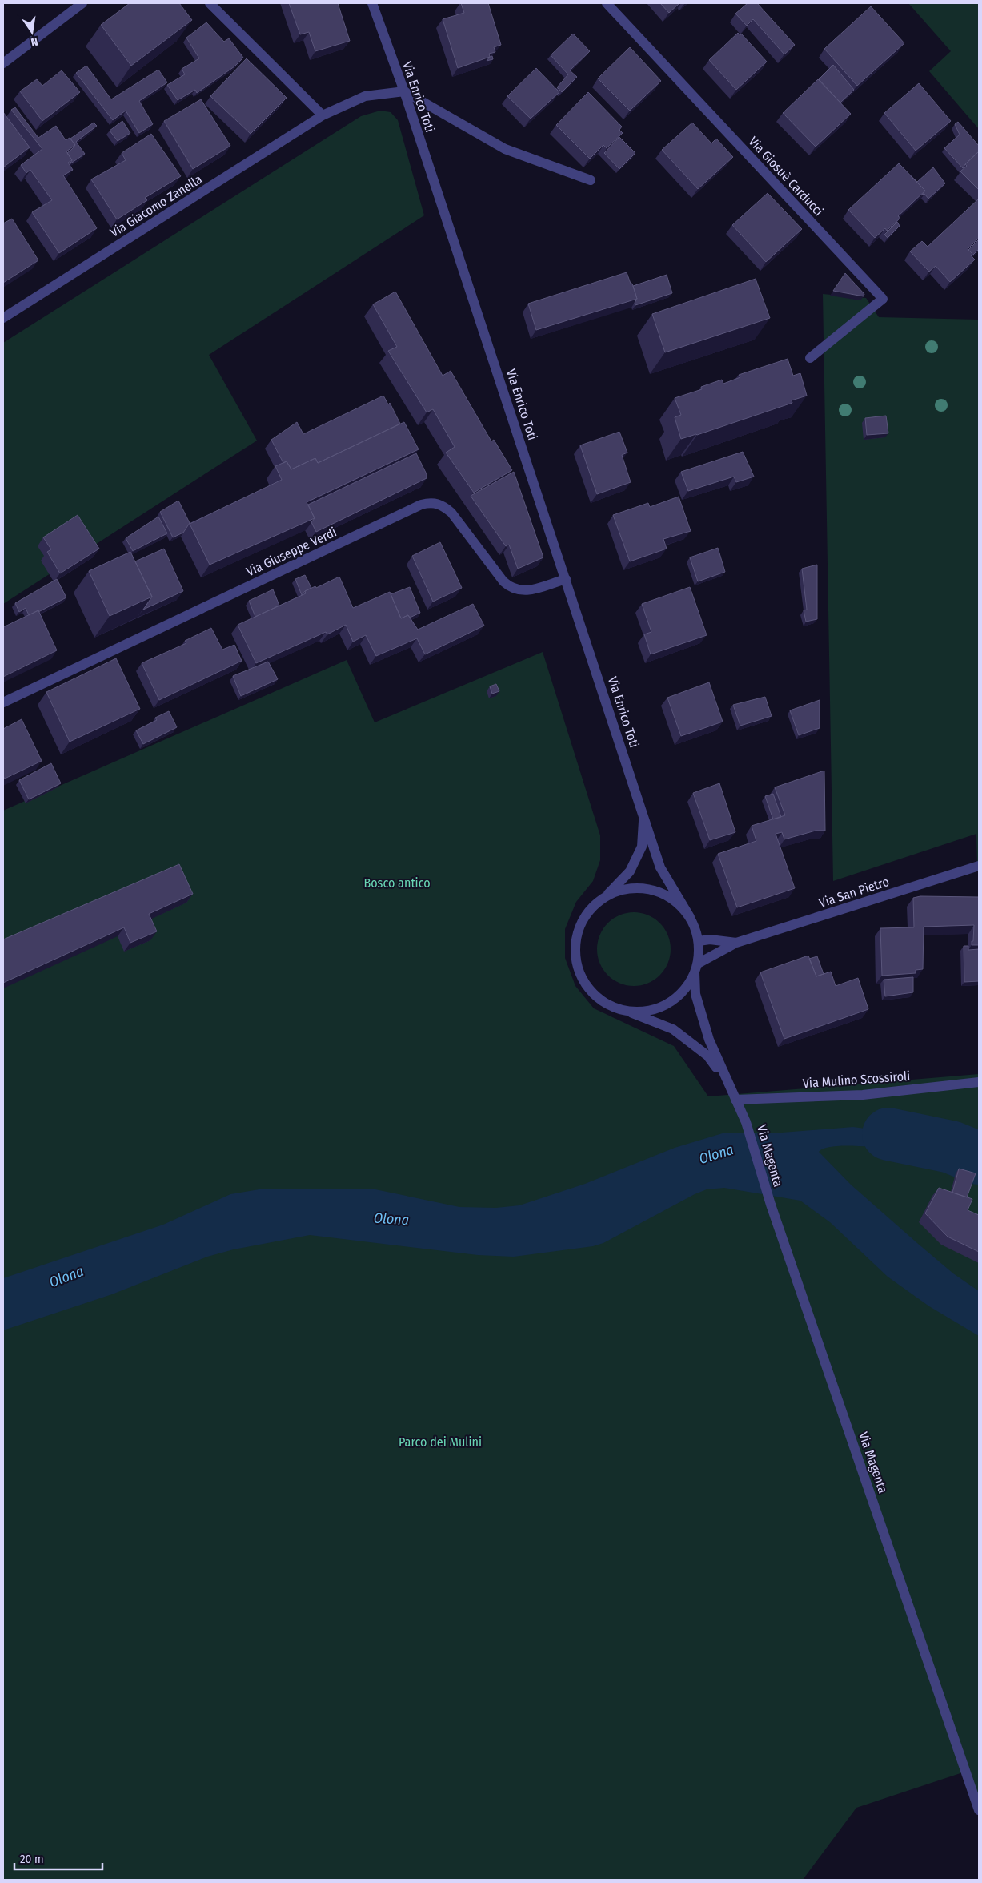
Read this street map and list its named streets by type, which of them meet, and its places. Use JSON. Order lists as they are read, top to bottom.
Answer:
{
  "streets": {
    "street": [
      "Via Enrico Toti",
      "Via Giosuè Carducci",
      "Via Giacomo Zanella",
      "Via Giuseppe Verdi",
      "Via San Pietro",
      "Via Mulino Scossiroli",
      "Via Magenta"
    ]
  },
  "crossings": [
    ["Via Enrico Toti", "Via Giacomo Zanella"],
    ["Via Enrico Toti", "Via Giuseppe Verdi"],
    ["Via Enrico Toti", "Via San Pietro"],
    ["Via Enrico Toti", "Via Mulino Scossiroli"],
    ["Via Enrico Toti", "Via Magenta"]
  ],
  "water": ["Olona"],
  "parks": ["Bosco antico", "Parco dei Mulini"],
  "scale_bar": "20 m",
  "north": "bottom"
}
